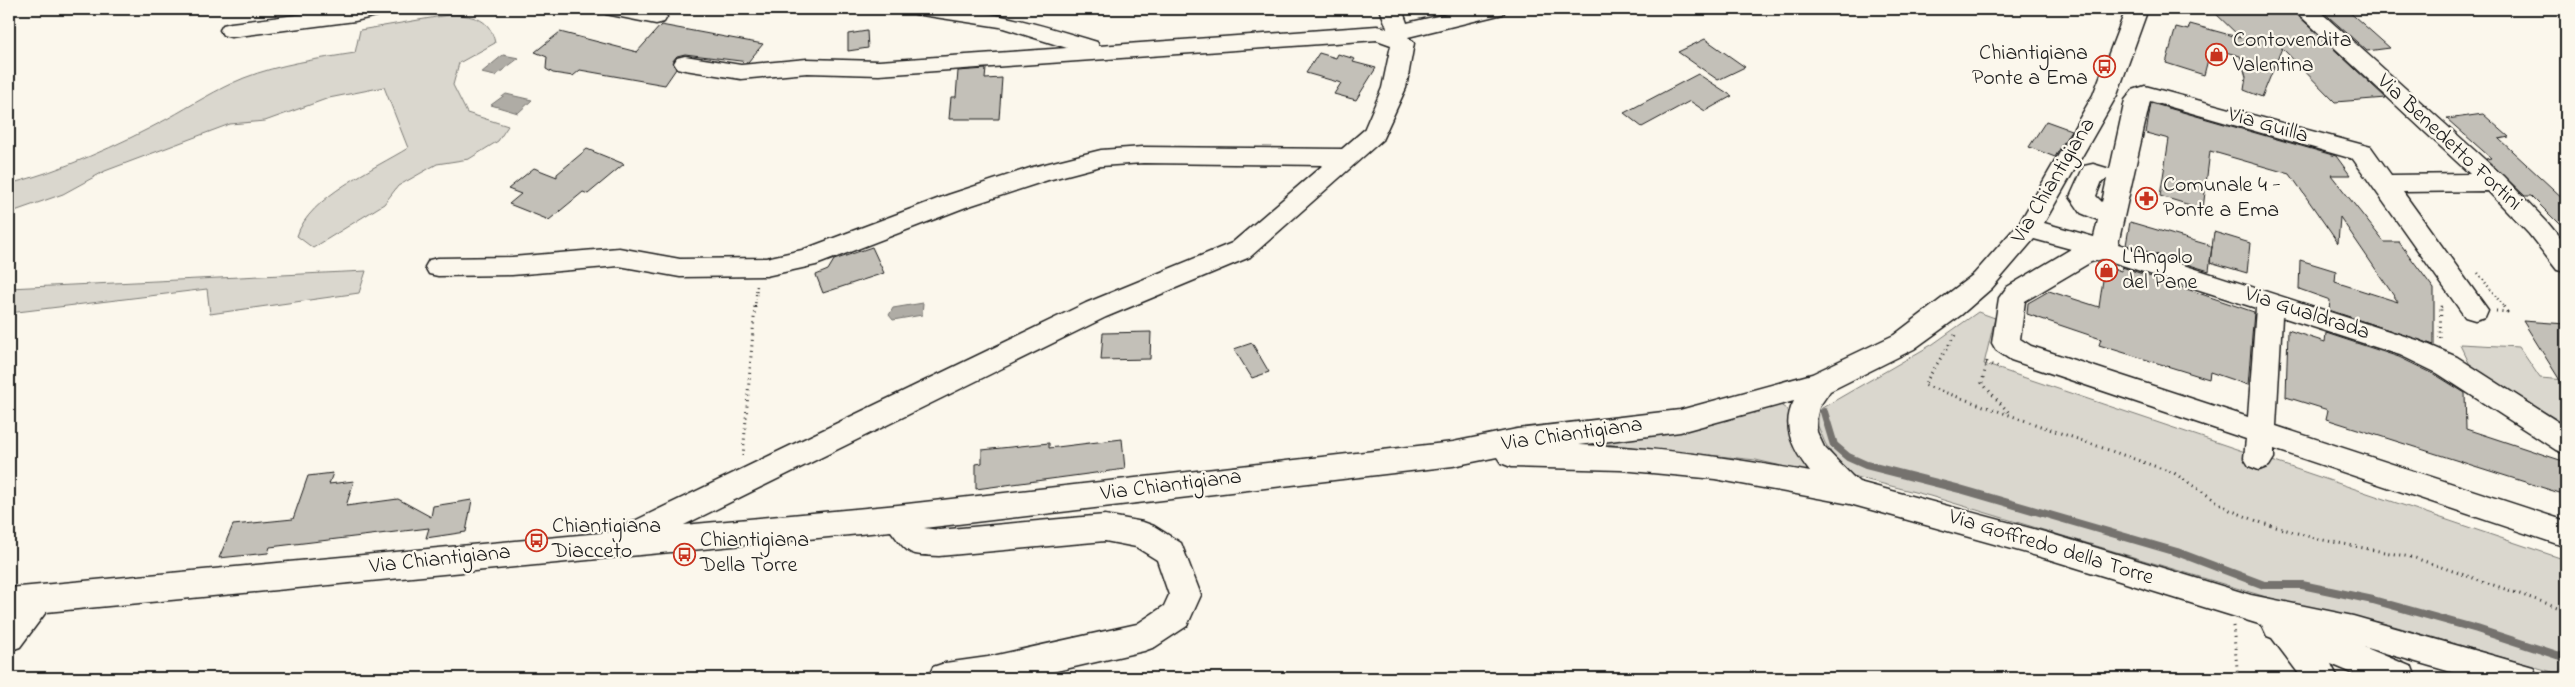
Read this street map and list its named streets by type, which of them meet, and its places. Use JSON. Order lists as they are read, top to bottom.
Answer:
{
  "streets": {
    "street": [
      "Via Guilla",
      "Via Benedetto Fortini",
      "Via Chiantigiana",
      "Via Gualdrada",
      "Via Goffredo della Torre"
    ]
  },
  "crossings": [
    ["Via Guilla", "Via Gualdrada"],
    ["Via Chiantigiana", "Via Gualdrada"],
    ["Via Chiantigiana", "Via Goffredo della Torre"]
  ],
  "places": {
    "shop": ["Contovendita Valentina", "L'Angolo del Pane"],
    "bus stop": ["Chiantigiana Ponte a Ema", "Chiantigiana Diacceto", "Chiantigiana Della Torre"],
    "pharmacy": ["Comunale 4 - Ponte a Ema"]
  }
}
